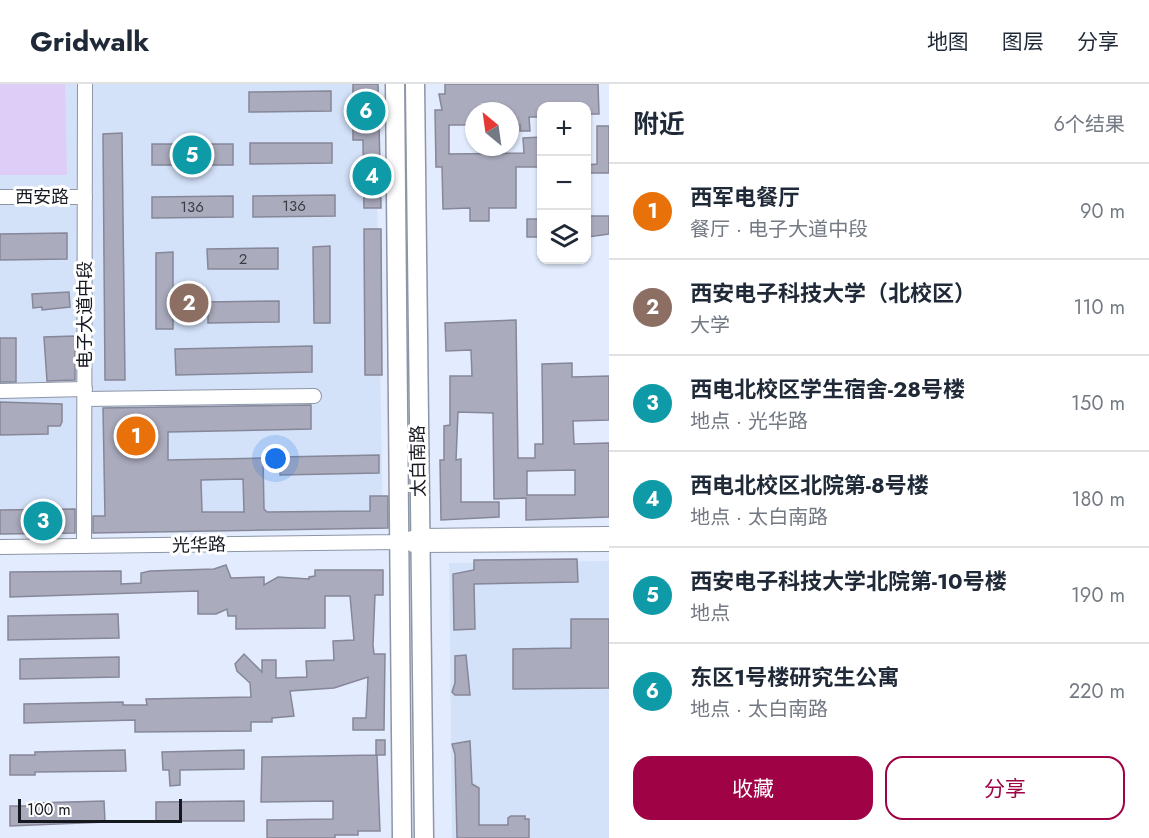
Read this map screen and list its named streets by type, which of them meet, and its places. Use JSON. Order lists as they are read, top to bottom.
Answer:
{
  "streets": {
    "main road": ["太白南路"],
    "street": ["西安路", "电子大道中段", "光华路"]
  },
  "crossings": [
    ["西安路", "电子大道中段"],
    ["电子大道中段", "光华路"],
    ["太白南路", "光华路"]
  ],
  "house_numbers": ["136", "136", "2"],
  "scale_bar": "100 m",
  "north": "top left",
  "page": {
    "header": "Gridwalk",
    "nav": ["地图", "图层", "分享"],
    "heading": ["附近", "6个结果"],
    "pins": [
      "6",
      "5",
      "4",
      "2",
      "1",
      "3"
    ],
    "map_buttons": ["+", "−"],
    "list": [
      {
        "mark": "1",
        "name": "西军电餐厅",
        "note": "餐厅 · 电子大道中段",
        "value": "90 m"
      },
      {
        "mark": "2",
        "name": "西安电子科技大学（北校区）",
        "note": "大学",
        "value": "110 m"
      },
      {
        "mark": "3",
        "name": "西电北校区学生宿舍-28号楼",
        "note": "地点 · 光华路",
        "value": "150 m"
      },
      {
        "mark": "4",
        "name": "西电北校区北院第-8号楼",
        "note": "地点 · 太白南路",
        "value": "180 m"
      },
      {
        "mark": "5",
        "name": "西安电子科技大学北院第-10号楼",
        "note": "地点",
        "value": "190 m"
      },
      {
        "mark": "6",
        "name": "东区1号楼研究生公寓",
        "note": "地点 · 太白南路",
        "value": "220 m"
      }
    ],
    "buttons": ["收藏", "分享"],
    "scale": "100 m"
  }
}
